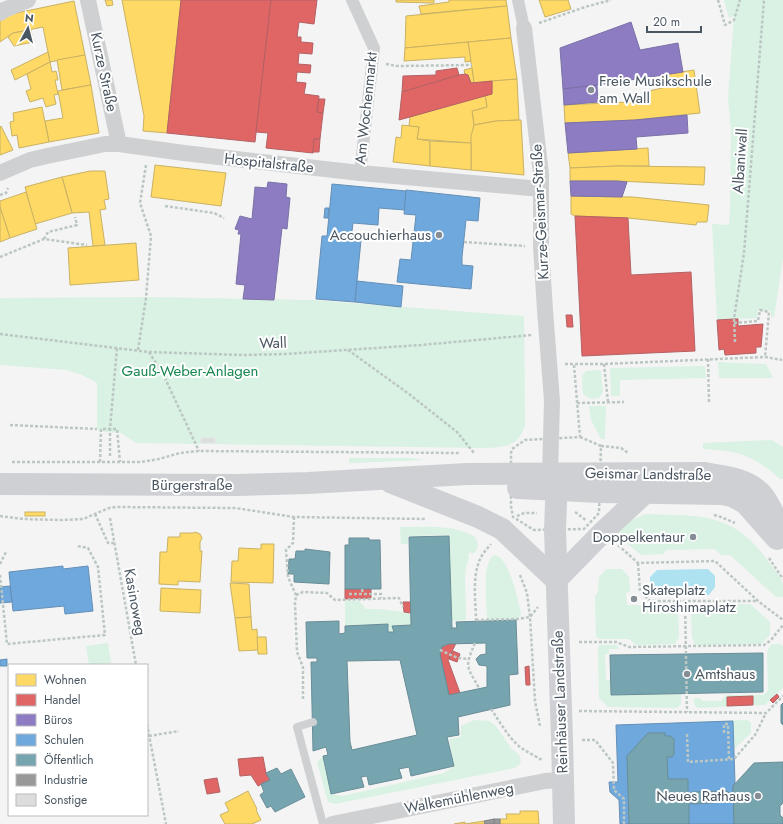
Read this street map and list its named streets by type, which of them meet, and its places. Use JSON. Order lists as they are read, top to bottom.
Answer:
{
  "streets": {
    "main road": ["Geismar Landstraße", "Bürgerstraße", "Reinhäuser Landstraße"],
    "street": [
      "Kurze Straße",
      "Am Wochenmarkt",
      "Hospitalstraße",
      "Kurze-Geismar-Straße",
      "Walkemühlenweg"
    ],
    "path": ["Albaniwall", "Wall", "Kasinoweg"]
  },
  "crossings": [
    ["Kurze Straße", "Hospitalstraße"],
    ["Am Wochenmarkt", "Hospitalstraße"],
    ["Hospitalstraße", "Kurze-Geismar-Straße"],
    ["Kurze-Geismar-Straße", "Wall"],
    ["Kurze-Geismar-Straße", "Geismar Landstraße"],
    ["Kurze-Geismar-Straße", "Bürgerstraße"],
    ["Kurze-Geismar-Straße", "Reinhäuser Landstraße"],
    ["Geismar Landstraße", "Bürgerstraße"],
    ["Geismar Landstraße", "Reinhäuser Landstraße"],
    ["Bürgerstraße", "Reinhäuser Landstraße"],
    ["Reinhäuser Landstraße", "Walkemühlenweg"]
  ],
  "parks": ["Gauß-Weber-Anlagen"],
  "places": [
    "Freie Musikschule am Wall",
    "Accouchierhaus",
    "Doppelkentaur",
    "Skateplatz Hiroshimaplatz",
    "Amtshaus",
    "Neues Rathaus"
  ],
  "legend": [
    "Wohnen",
    "Handel",
    "Büros",
    "Schulen",
    "Öffentlich",
    "Industrie",
    "Sonstige"
  ],
  "scale_bar": "20 m",
  "north": "top"
}
